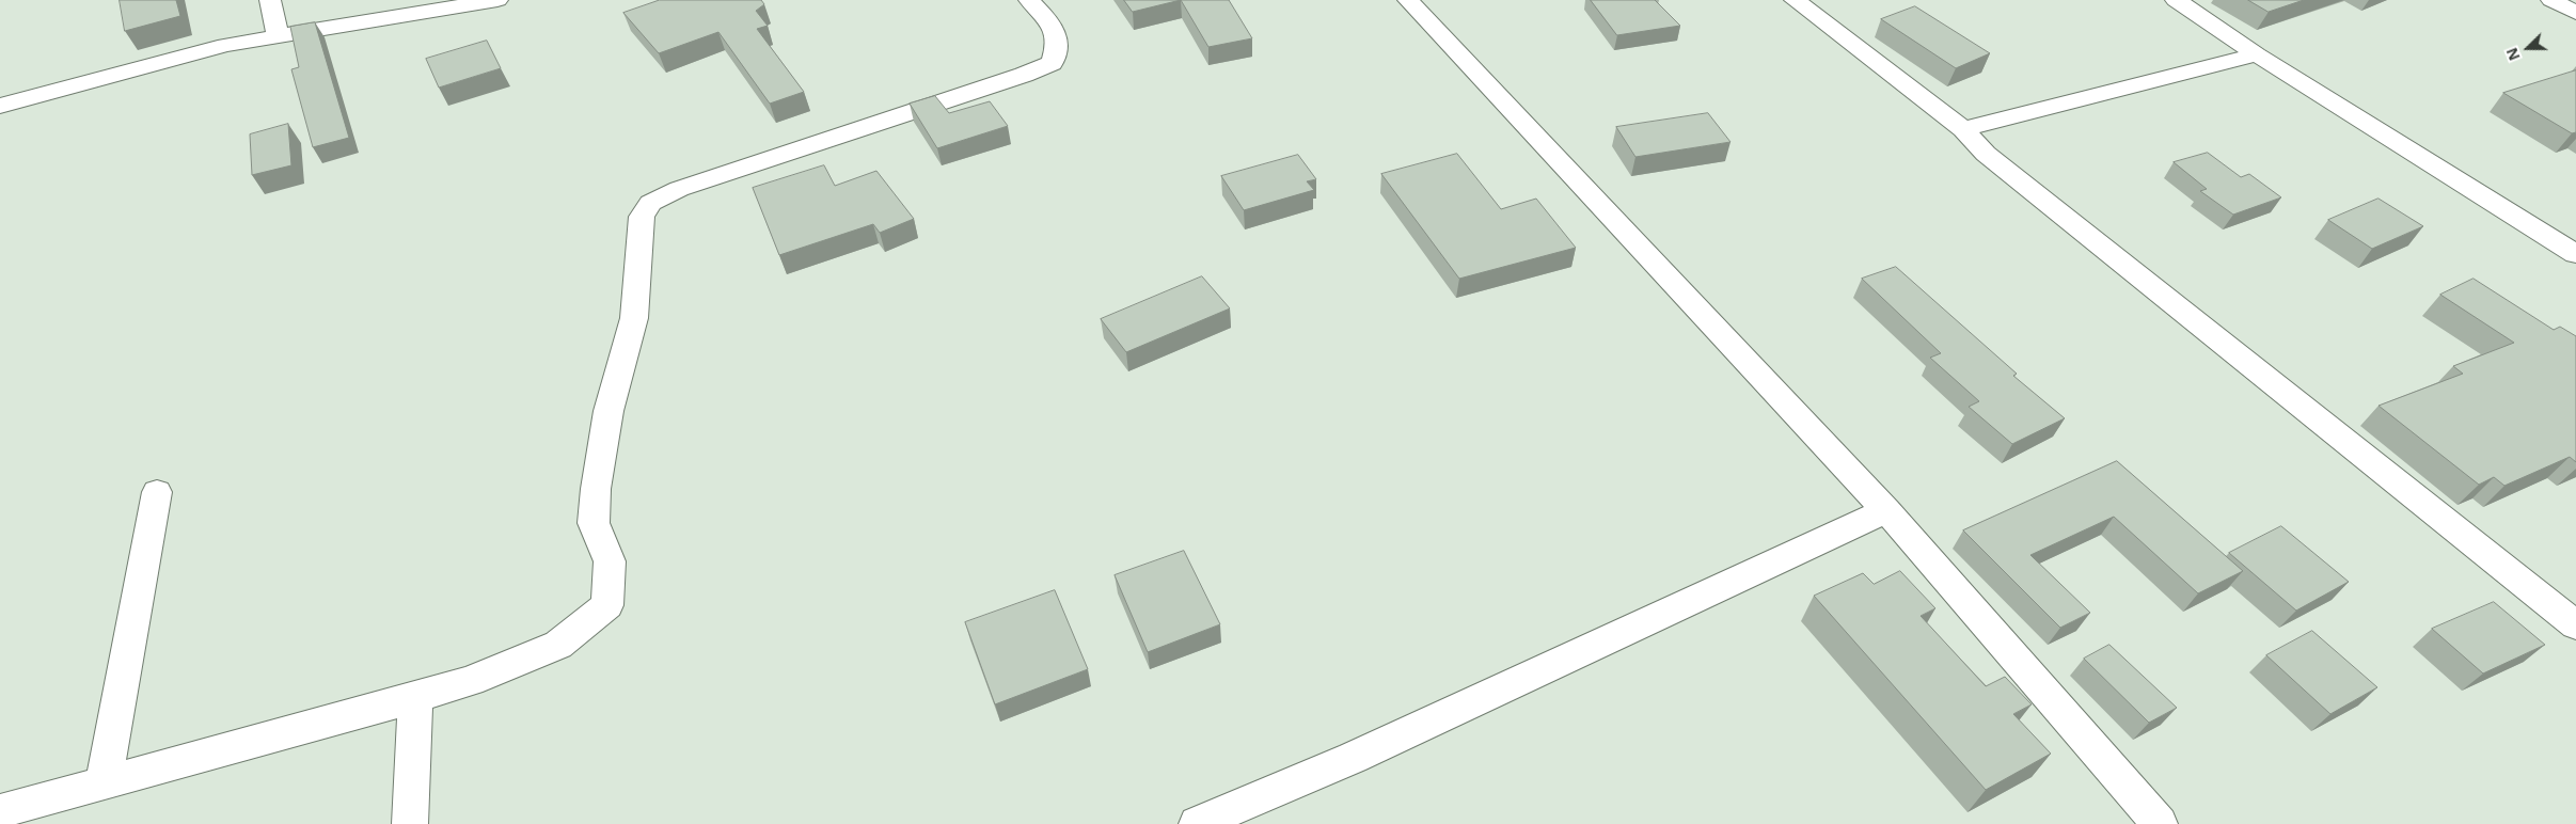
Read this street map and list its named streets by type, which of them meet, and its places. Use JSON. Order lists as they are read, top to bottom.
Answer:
{
  "north": "left"
}
